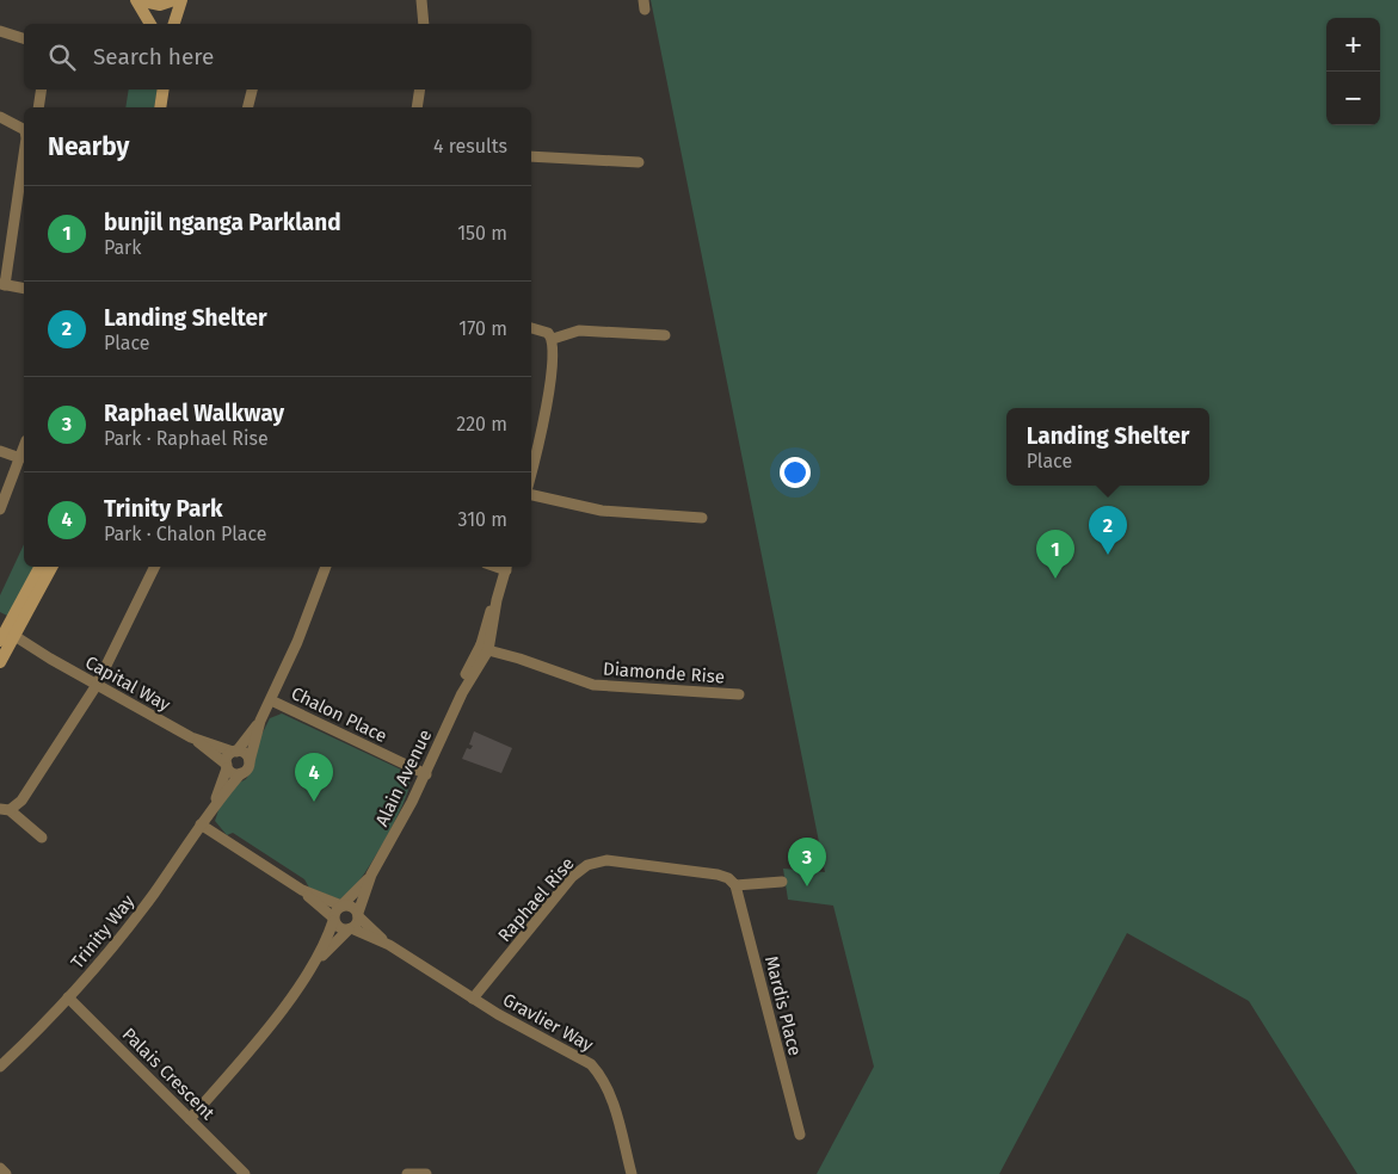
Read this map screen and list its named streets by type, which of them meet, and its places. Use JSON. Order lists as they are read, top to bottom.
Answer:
{
  "streets": {
    "street": [
      "Diamonde Rise",
      "Capital Way",
      "Chalon Place",
      "Alain Avenue",
      "Raphael Rise",
      "Trinity Way",
      "Mardis Place",
      "Gravlier Way",
      "Palais Crescent"
    ]
  },
  "crossings": [
    ["Diamonde Rise", "Alain Avenue"],
    ["Capital Way", "Trinity Way"],
    ["Chalon Place", "Alain Avenue"],
    ["Alain Avenue", "Gravlier Way"],
    ["Raphael Rise", "Mardis Place"],
    ["Raphael Rise", "Gravlier Way"],
    ["Trinity Way", "Palais Crescent"]
  ],
  "page": {
    "map_buttons": ["+", "−"],
    "search": "Search here",
    "heading": ["Nearby", "4 results"],
    "list": [
      {
        "mark": "1",
        "name": "bunjil nganga Parkland",
        "note": "Park",
        "value": "150 m"
      },
      {
        "mark": "2",
        "name": "Landing Shelter",
        "note": "Place",
        "value": "170 m"
      },
      {
        "mark": "3",
        "name": "Raphael Walkway",
        "note": "Park · Raphael Rise",
        "value": "220 m"
      },
      {
        "mark": "4",
        "name": "Trinity Park",
        "note": "Park · Chalon Place",
        "value": "310 m"
      }
    ],
    "popup": ["Landing Shelter", "Place"],
    "pins": [
      "2",
      "1",
      "4",
      "3"
    ]
  }
}
